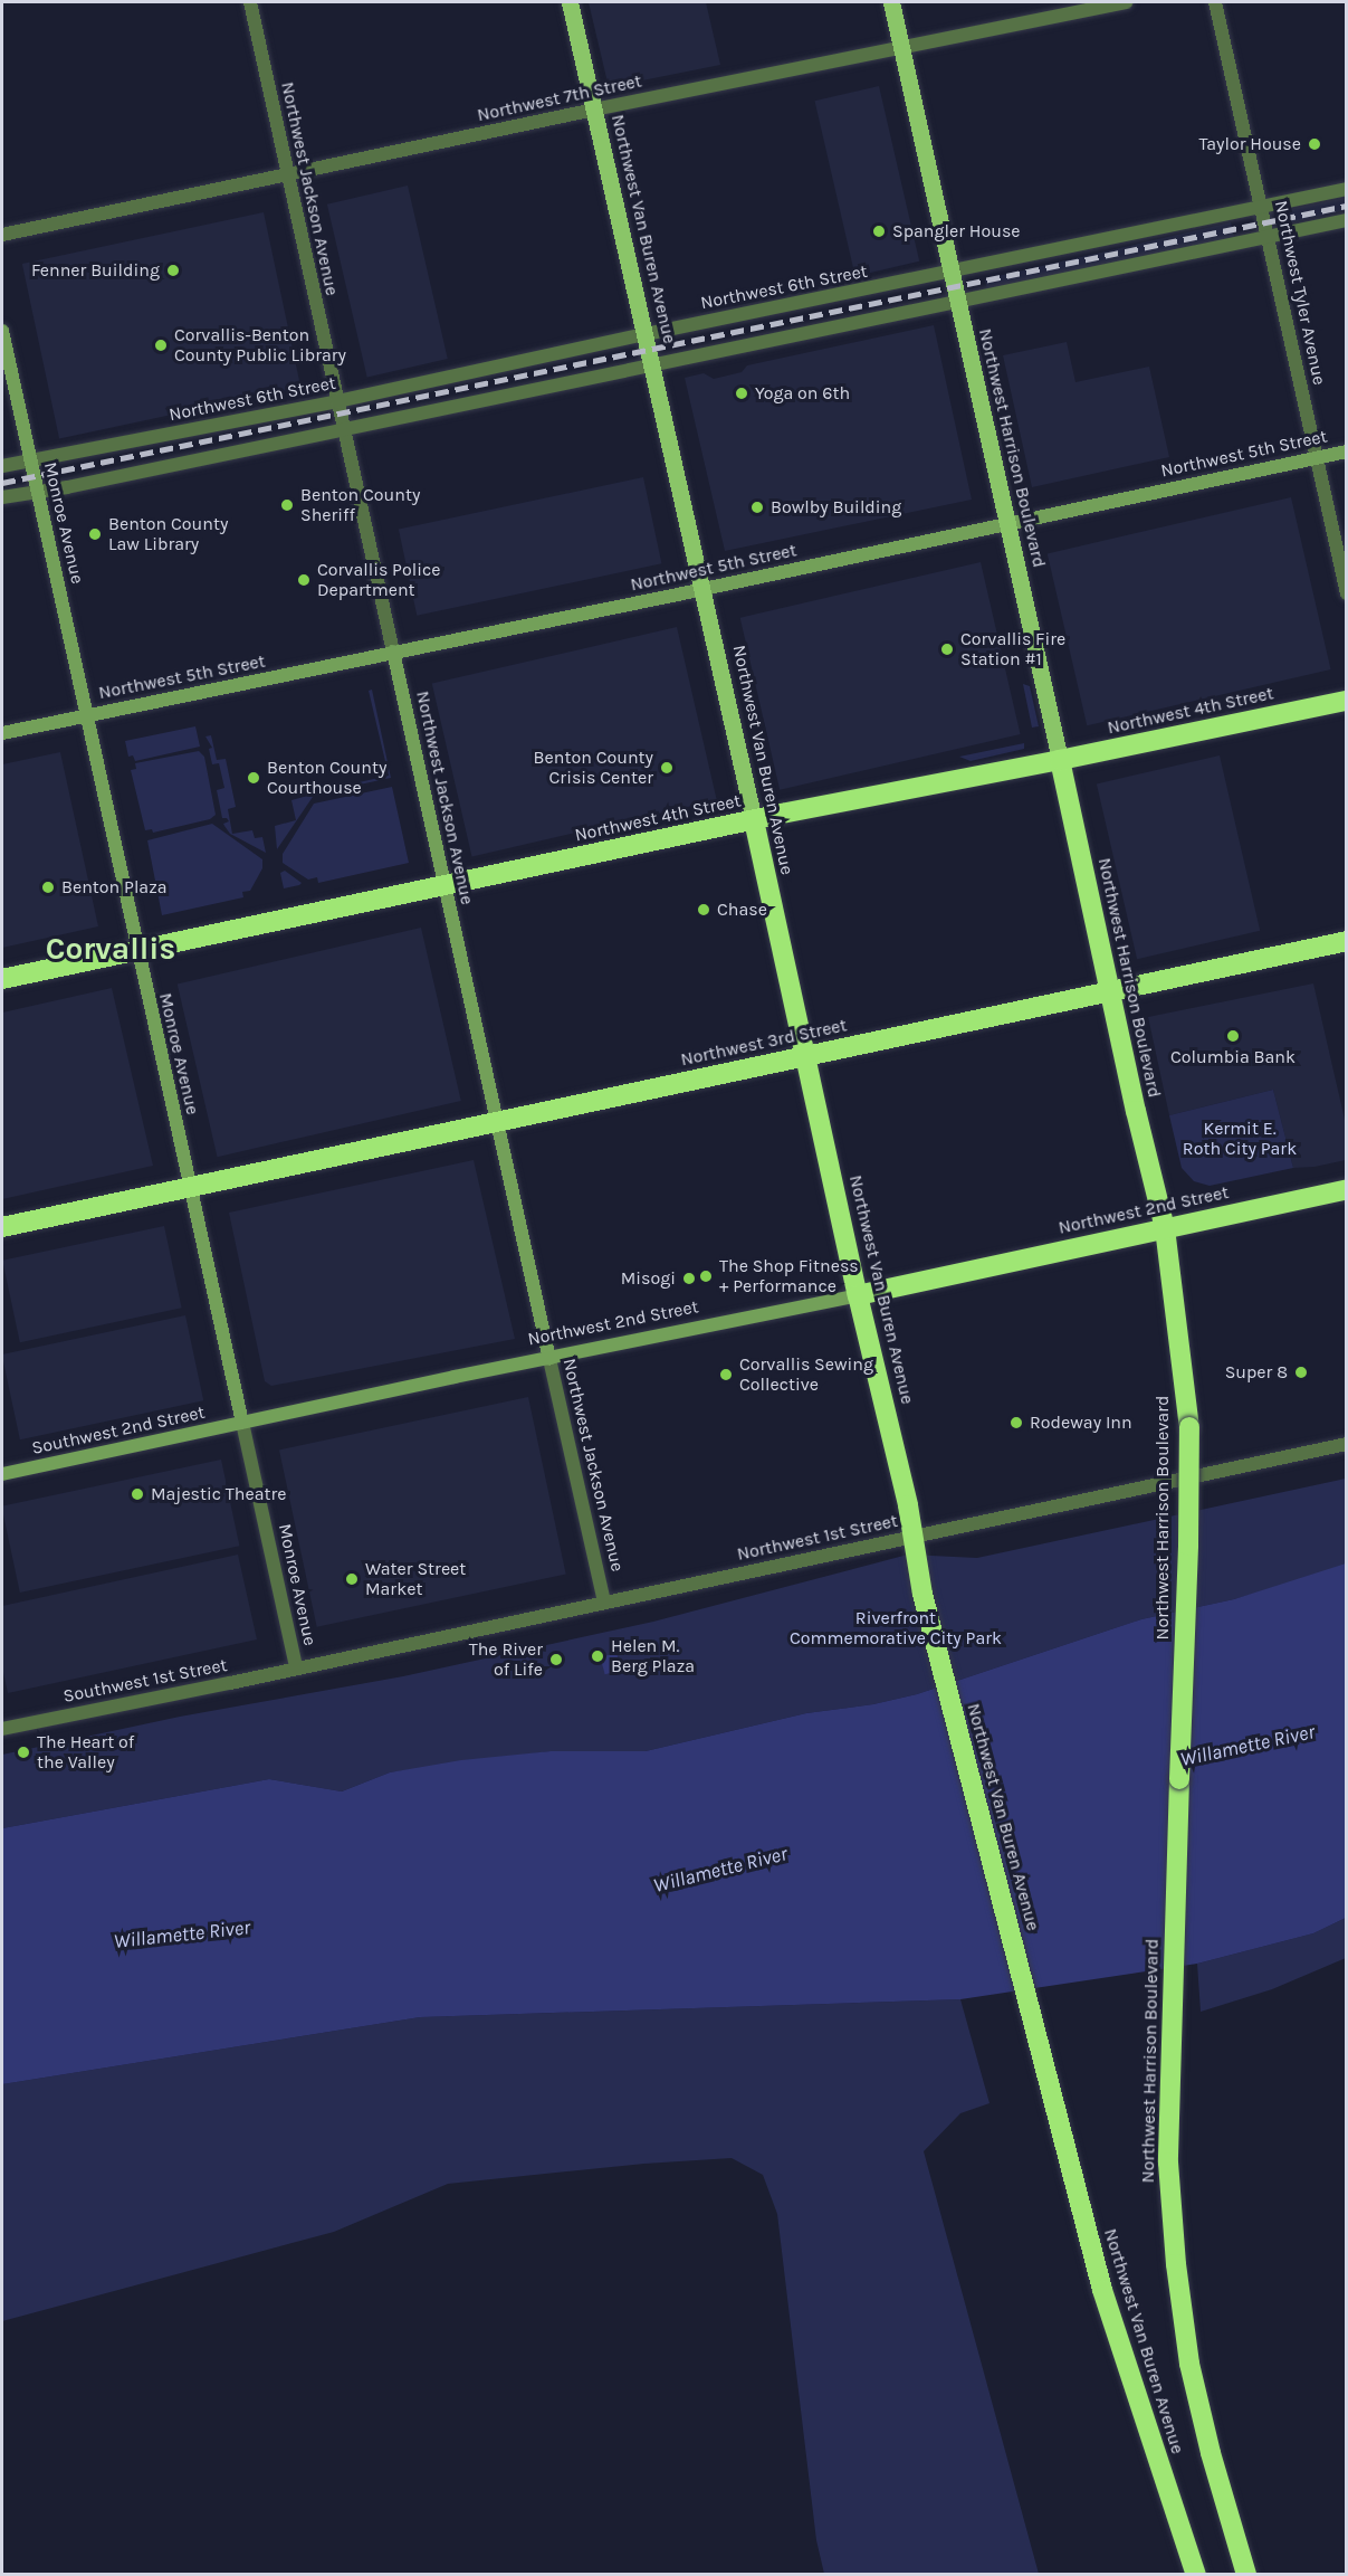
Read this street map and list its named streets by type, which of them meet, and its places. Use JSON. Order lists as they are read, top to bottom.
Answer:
{
  "streets": {
    "highway": [
      "Northwest Van Buren Avenue",
      "Northwest Harrison Boulevard",
      "Northwest 4th Street",
      "Northwest 3rd Street",
      "Northwest 2nd Street"
    ],
    "street": [
      "Northwest 7th Street",
      "Northwest Jackson Avenue",
      "Northwest 6th Street",
      "Northwest Tyler Avenue",
      "Northwest 5th Street",
      "Monroe Avenue",
      "Southwest 2nd Street",
      "Northwest 1st Street",
      "Southwest 1st Street"
    ]
  },
  "crossings": [
    ["Northwest 7th Street", "Northwest Jackson Avenue"],
    ["Northwest 7th Street", "Northwest Van Buren Avenue"],
    ["Northwest 7th Street", "Northwest Harrison Boulevard"],
    ["Northwest Jackson Avenue", "Northwest 6th Street"],
    ["Northwest Jackson Avenue", "Northwest 5th Street"],
    ["Northwest Jackson Avenue", "Northwest 4th Street"],
    ["Northwest Jackson Avenue", "Northwest 3rd Street"],
    ["Northwest Jackson Avenue", "Northwest 2nd Street"],
    ["Northwest Jackson Avenue", "Northwest 1st Street"],
    ["Northwest Van Buren Avenue", "Northwest 6th Street"],
    ["Northwest Van Buren Avenue", "Northwest 5th Street"],
    ["Northwest Van Buren Avenue", "Northwest 4th Street"],
    ["Northwest Van Buren Avenue", "Northwest 3rd Street"],
    ["Northwest Van Buren Avenue", "Northwest 2nd Street"],
    ["Northwest Van Buren Avenue", "Northwest 1st Street"],
    ["Northwest 6th Street", "Northwest Tyler Avenue"],
    ["Northwest 6th Street", "Northwest Harrison Boulevard"],
    ["Northwest 6th Street", "Monroe Avenue"],
    ["Northwest Tyler Avenue", "Northwest 5th Street"],
    ["Northwest Harrison Boulevard", "Northwest 5th Street"],
    ["Northwest Harrison Boulevard", "Northwest 4th Street"],
    ["Northwest Harrison Boulevard", "Northwest 3rd Street"],
    ["Northwest Harrison Boulevard", "Northwest 2nd Street"],
    ["Northwest 5th Street", "Monroe Avenue"],
    ["Monroe Avenue", "Northwest 4th Street"],
    ["Monroe Avenue", "Northwest 3rd Street"],
    ["Monroe Avenue", "Northwest 2nd Street"],
    ["Monroe Avenue", "Southwest 2nd Street"],
    ["Monroe Avenue", "Northwest 1st Street"],
    ["Monroe Avenue", "Southwest 1st Street"],
    ["Northwest 2nd Street", "Southwest 2nd Street"],
    ["Northwest 1st Street", "Southwest 1st Street"]
  ],
  "districts": ["Corvallis"],
  "water": ["Willamette River"],
  "parks": ["Kermit E. Roth City Park", "Riverfront Commemorative City Park"],
  "places": [
    "Taylor House",
    "Spangler House",
    "Fenner Building",
    "Corvallis-Benton County Public Library",
    "Yoga on 6th",
    "Benton County Sheriff",
    "Bowlby Building",
    "Benton County Law Library",
    "Corvallis Police Department",
    "Corvallis Fire Station #1",
    "Benton County Crisis Center",
    "Benton County Courthouse",
    "Benton Plaza",
    "Chase",
    "Columbia Bank",
    "The Shop Fitness + Performance",
    "Misogi",
    "Super 8",
    "Corvallis Sewing Collective",
    "Rodeway Inn",
    "Majestic Theatre",
    "Water Street Market",
    "Helen M. Berg Plaza",
    "The River of Life",
    "The Heart of the Valley"
  ]
}
